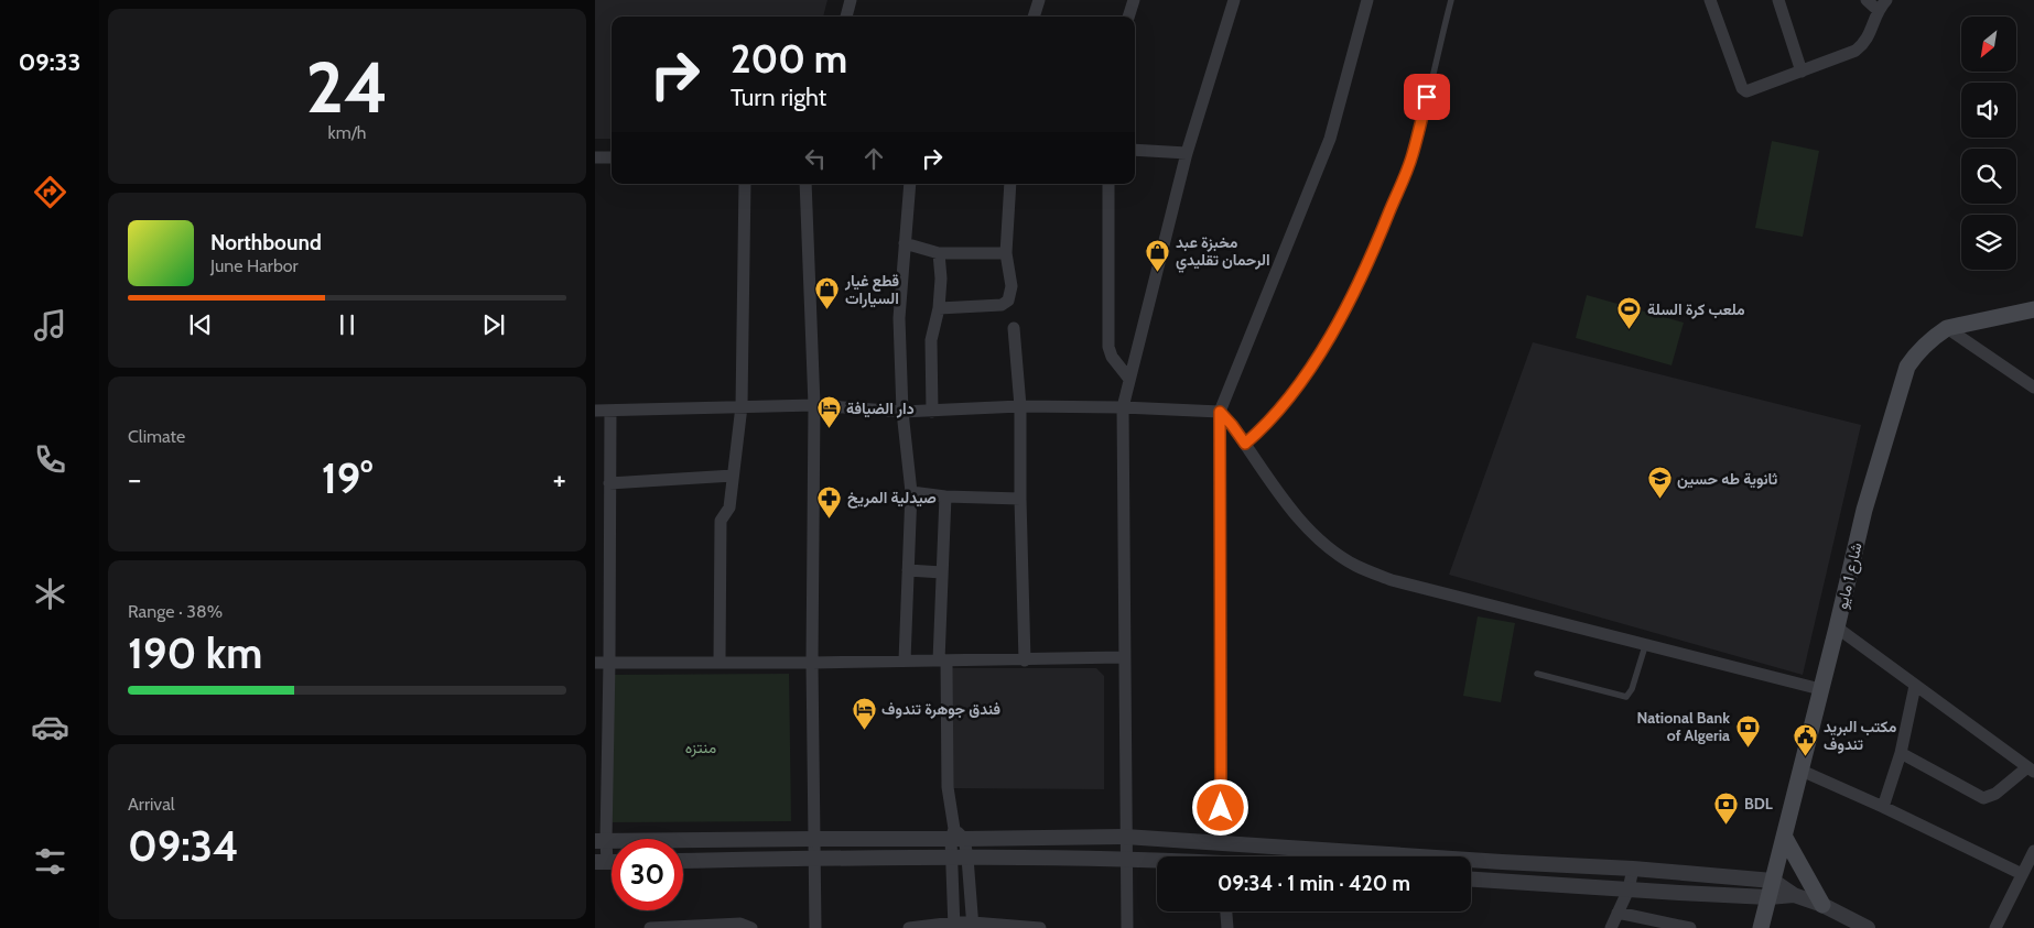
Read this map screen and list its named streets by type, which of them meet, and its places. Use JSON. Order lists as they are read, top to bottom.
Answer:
{
  "streets": {
    "main road": ["شارع 1 مايو"]
  },
  "parks": ["منتزه"],
  "places": {
    "shop": ["مخبزة عبد الرحمان تقليدي", "قطع غيار السيارات"],
    "sports": ["ملعب كرة السلة"],
    "hotel": ["دار الضيافة", "فندق جوهرة تندوف"],
    "school or university": ["ثانوية طه حسين"],
    "pharmacy": ["صيدلية المريخ"],
    "bank": ["National Bank of Algeria", "BDL"],
    "public building": ["مكتب البريد تندوف"]
  },
  "north": "bottom left",
  "page": {
    "tabs": "09:33",
    "tile": [
      ["24", "km/h"],
      "Climate",
      ["Range · 38%", "190 km"],
      ["Arrival", "09:34"]
    ],
    "turn": ["200 m", "Turn right"],
    "song": ["Northbound", "June Harbor"],
    "heat": ["−", "19°", "+"],
    "limit": "30",
    "trip": "09:34 · 1 min · 420 m"
  }
}
